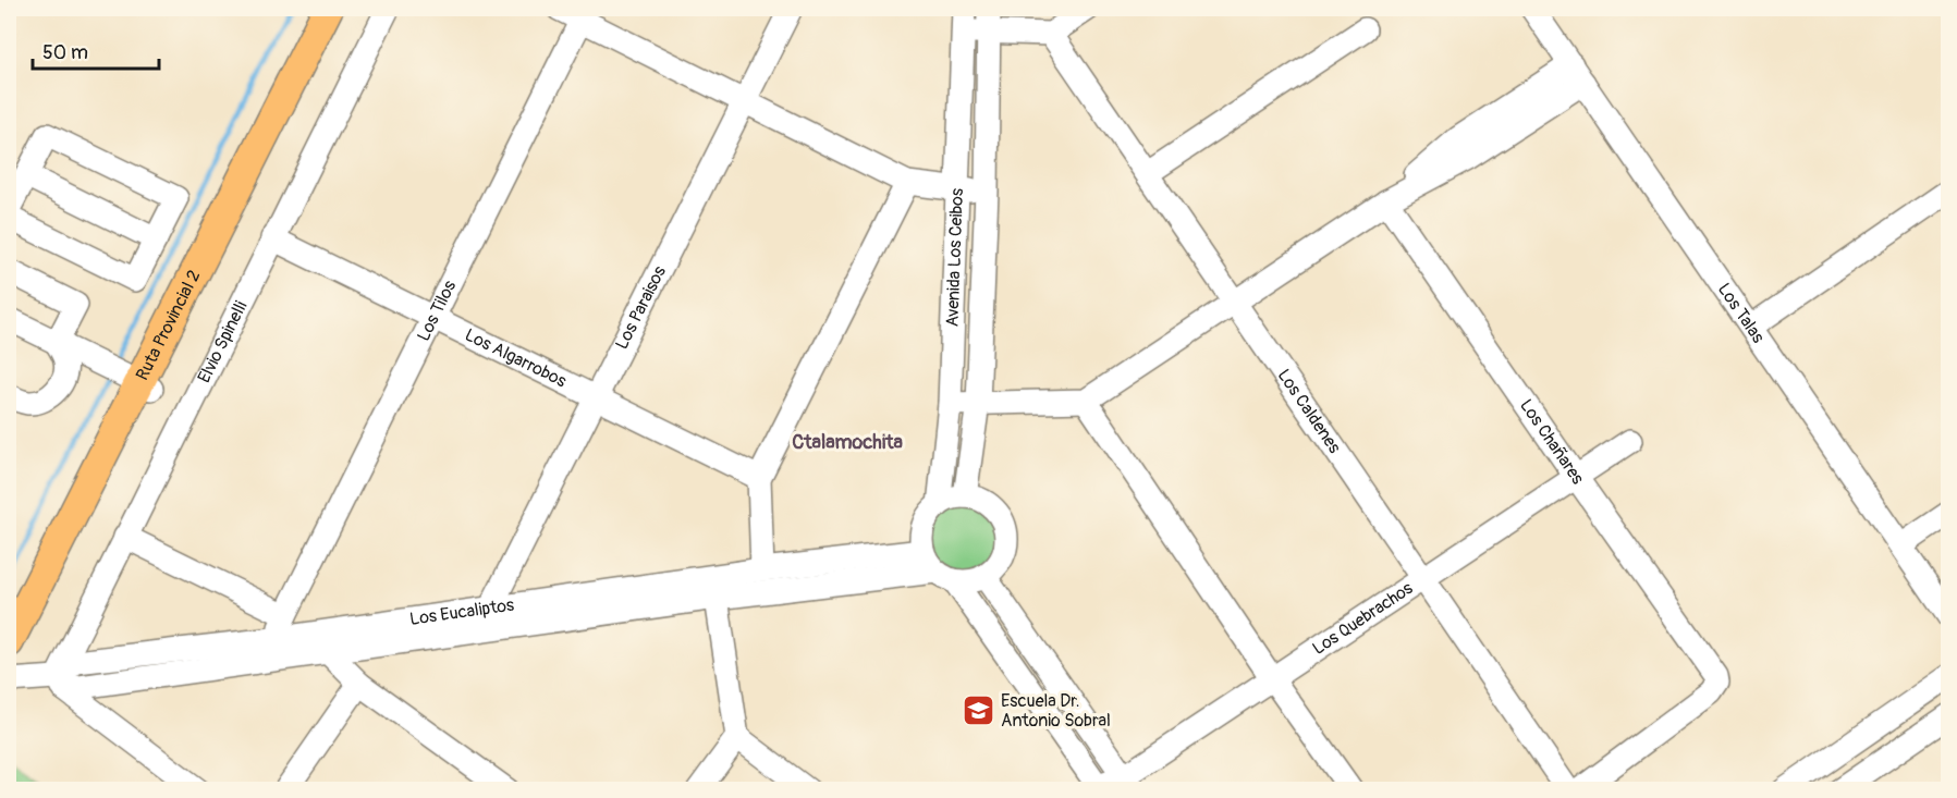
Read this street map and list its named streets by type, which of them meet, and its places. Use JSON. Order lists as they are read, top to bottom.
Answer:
{
  "streets": {
    "main road": ["Ruta Provincial 2"],
    "street": [
      "Avenida Los Ceibos",
      "Los Paraisos",
      "Los Tilos",
      "Los Talas",
      "Elvio Spinelli",
      "Los Algarrobos",
      "Los Caldenes",
      "Los Chañares",
      "Los Eucaliptos",
      "Los Quebrachos"
    ]
  },
  "crossings": [
    ["Avenida Los Ceibos", "Los Eucaliptos"],
    ["Los Paraisos", "Los Algarrobos"],
    ["Los Paraisos", "Los Eucaliptos"],
    ["Los Tilos", "Los Algarrobos"],
    ["Los Tilos", "Los Eucaliptos"],
    ["Elvio Spinelli", "Los Algarrobos"],
    ["Elvio Spinelli", "Los Eucaliptos"],
    ["Los Caldenes", "Los Quebrachos"],
    ["Los Chañares", "Los Quebrachos"]
  ],
  "districts": ["Ctalamochita"],
  "places": {
    "school or university": ["Escuela Dr. Antonio Sobral"]
  },
  "scale_bar": "50 m"
}
